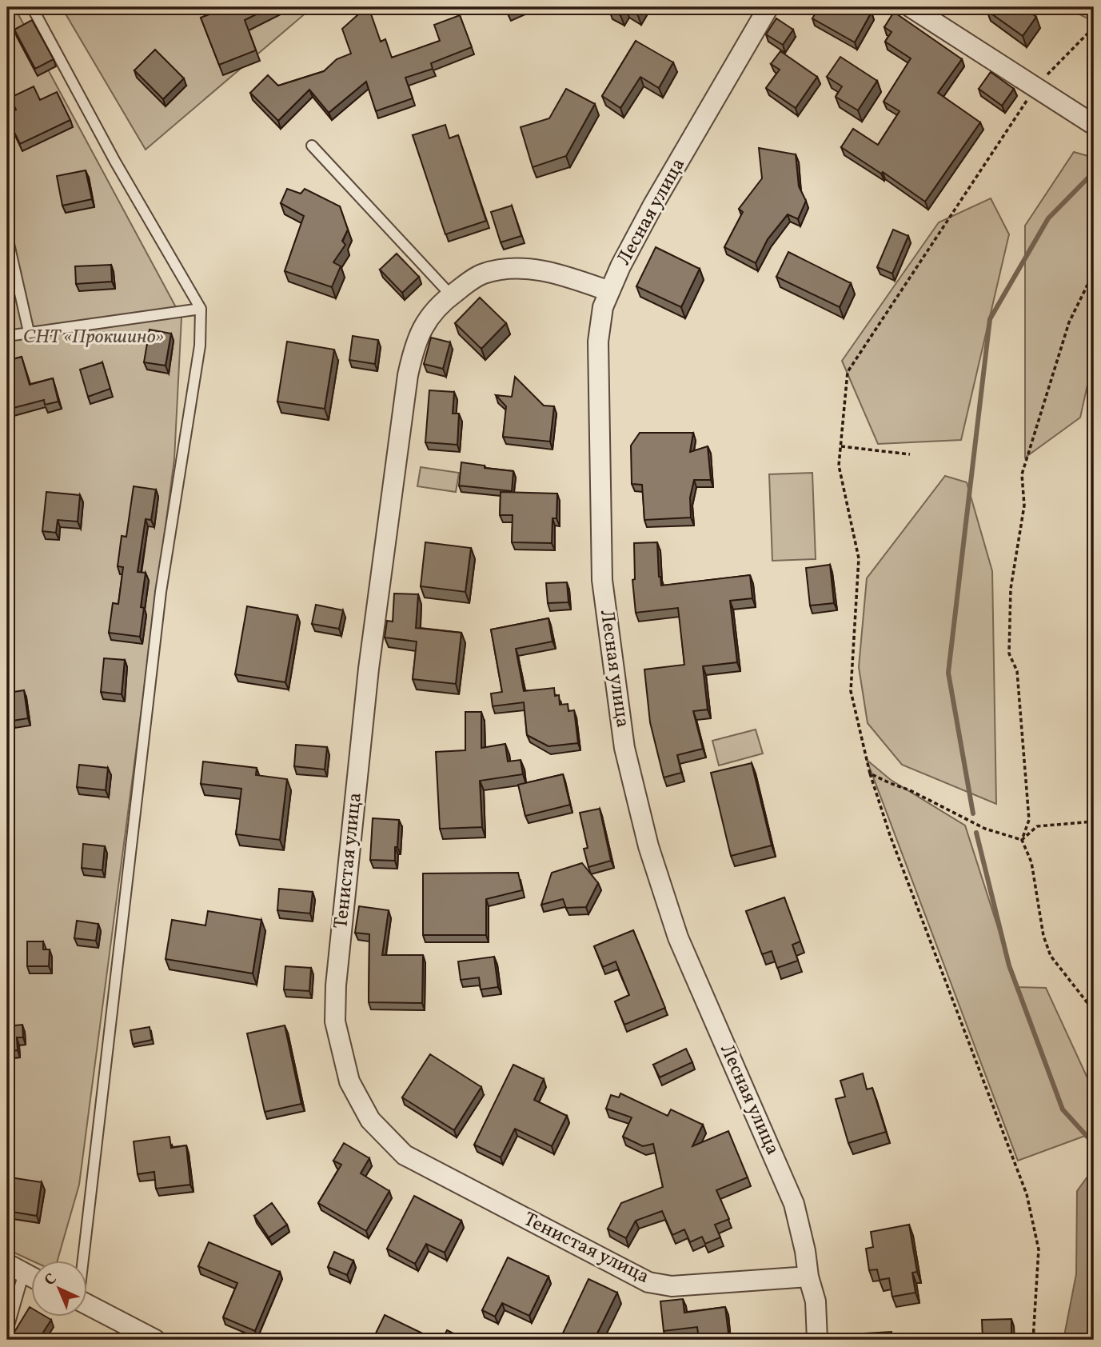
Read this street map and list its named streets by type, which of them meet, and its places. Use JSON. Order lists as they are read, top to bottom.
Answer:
{
  "streets": {
    "street": ["Лесная улица", "Тенистая улица"]
  },
  "crossings": [
    ["Лесная улица", "Тенистая улица"]
  ],
  "parks": ["СНТ «Прокшино»"],
  "north": "top left"
}
